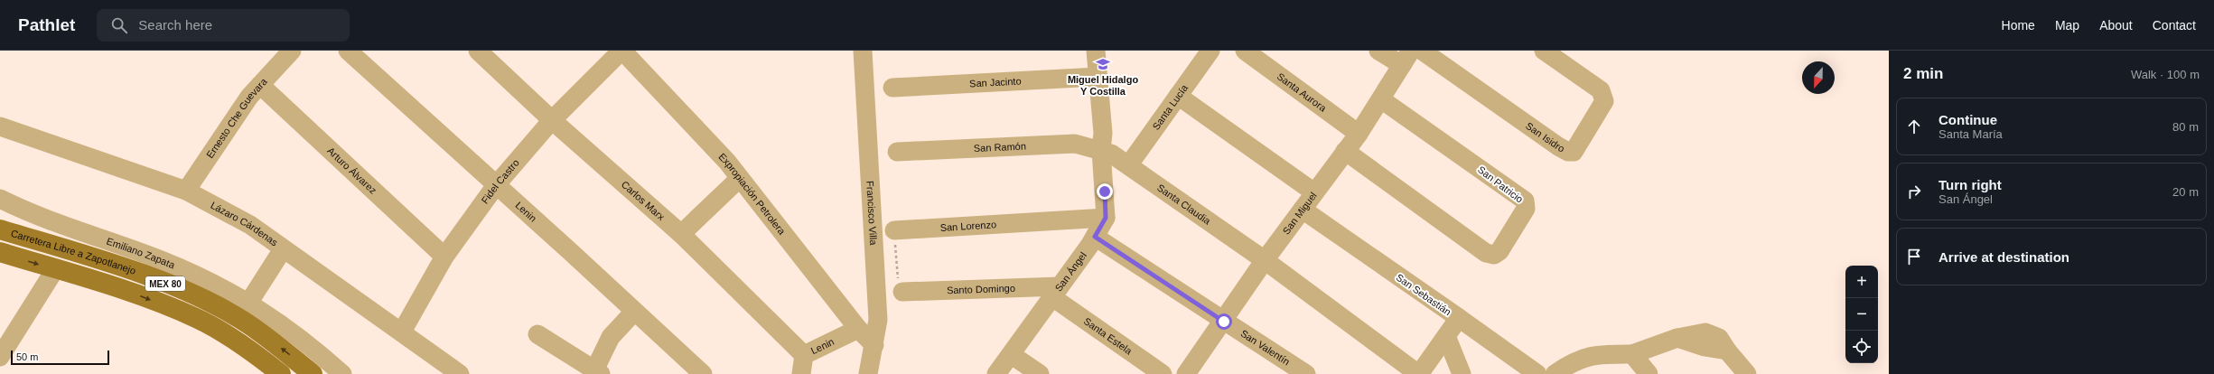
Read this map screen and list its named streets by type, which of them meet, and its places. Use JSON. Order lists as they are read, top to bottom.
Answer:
{
  "streets": {
    "main road": ["Carretera Libre a Zapotlanejo", "MEX 80"],
    "street": [
      "San Jacinto",
      "Santa Aurora",
      "Santa Lucía",
      "Ernesto Che Guevara",
      "San Isidro",
      "San Ramón",
      "Arturo Álvarez",
      "Fidel Castro",
      "San Patricio",
      "Expropiación Petrolera",
      "Carlos Marx",
      "Santa Claudia",
      "Lenin",
      "Francisco Villa",
      "San Miguel",
      "Lázaro Cárdenas",
      "San Lorenzo",
      "Emiliano Zapata",
      "San Ángel",
      "Santo Domingo",
      "San Sebastián",
      "Santa Estela",
      "San Valentín"
    ]
  },
  "crossings": [
    ["Santa Aurora", "San Miguel"],
    ["Santa Lucía", "Santa Claudia"],
    ["Ernesto Che Guevara", "Arturo Álvarez"],
    ["Ernesto Che Guevara", "Lázaro Cárdenas"],
    ["San Ramón", "Santa Claudia"],
    ["Arturo Álvarez", "Fidel Castro"],
    ["Fidel Castro", "Expropiación Petrolera"],
    ["Fidel Castro", "Carlos Marx"],
    ["Fidel Castro", "Lenin"],
    ["Fidel Castro", "Lázaro Cárdenas"],
    ["San Patricio", "San Miguel"],
    ["Expropiación Petrolera", "Lenin"],
    ["Expropiación Petrolera", "Francisco Villa"],
    ["Carlos Marx", "Lenin"],
    ["Santa Claudia", "San Miguel"],
    ["Santa Claudia", "San Sebastián"],
    ["San Miguel", "San Sebastián"],
    ["San Miguel", "San Valentín"],
    ["San Lorenzo", "San Ángel"],
    ["San Ángel", "Santo Domingo"],
    ["San Ángel", "Santa Estela"],
    ["San Ángel", "San Valentín"],
    ["Santo Domingo", "Santa Estela"]
  ],
  "places": {
    "school or university": ["Miguel Hidalgo Y Costilla"]
  },
  "scale_bar": "50 m",
  "north": "bottom",
  "page": {
    "header": "Pathlet",
    "search": "Search here",
    "nav": [
      "Home",
      "Map",
      "About",
      "Contact"
    ],
    "heading": ["2 min", "Walk · 100 m"],
    "list": [
      ["Continue", "Santa María", "80 m"],
      ["Turn right", "San Ángel", "20 m"],
      "Arrive at destination"
    ],
    "map_buttons": ["+", "−"],
    "scale": "50 m"
  }
}
